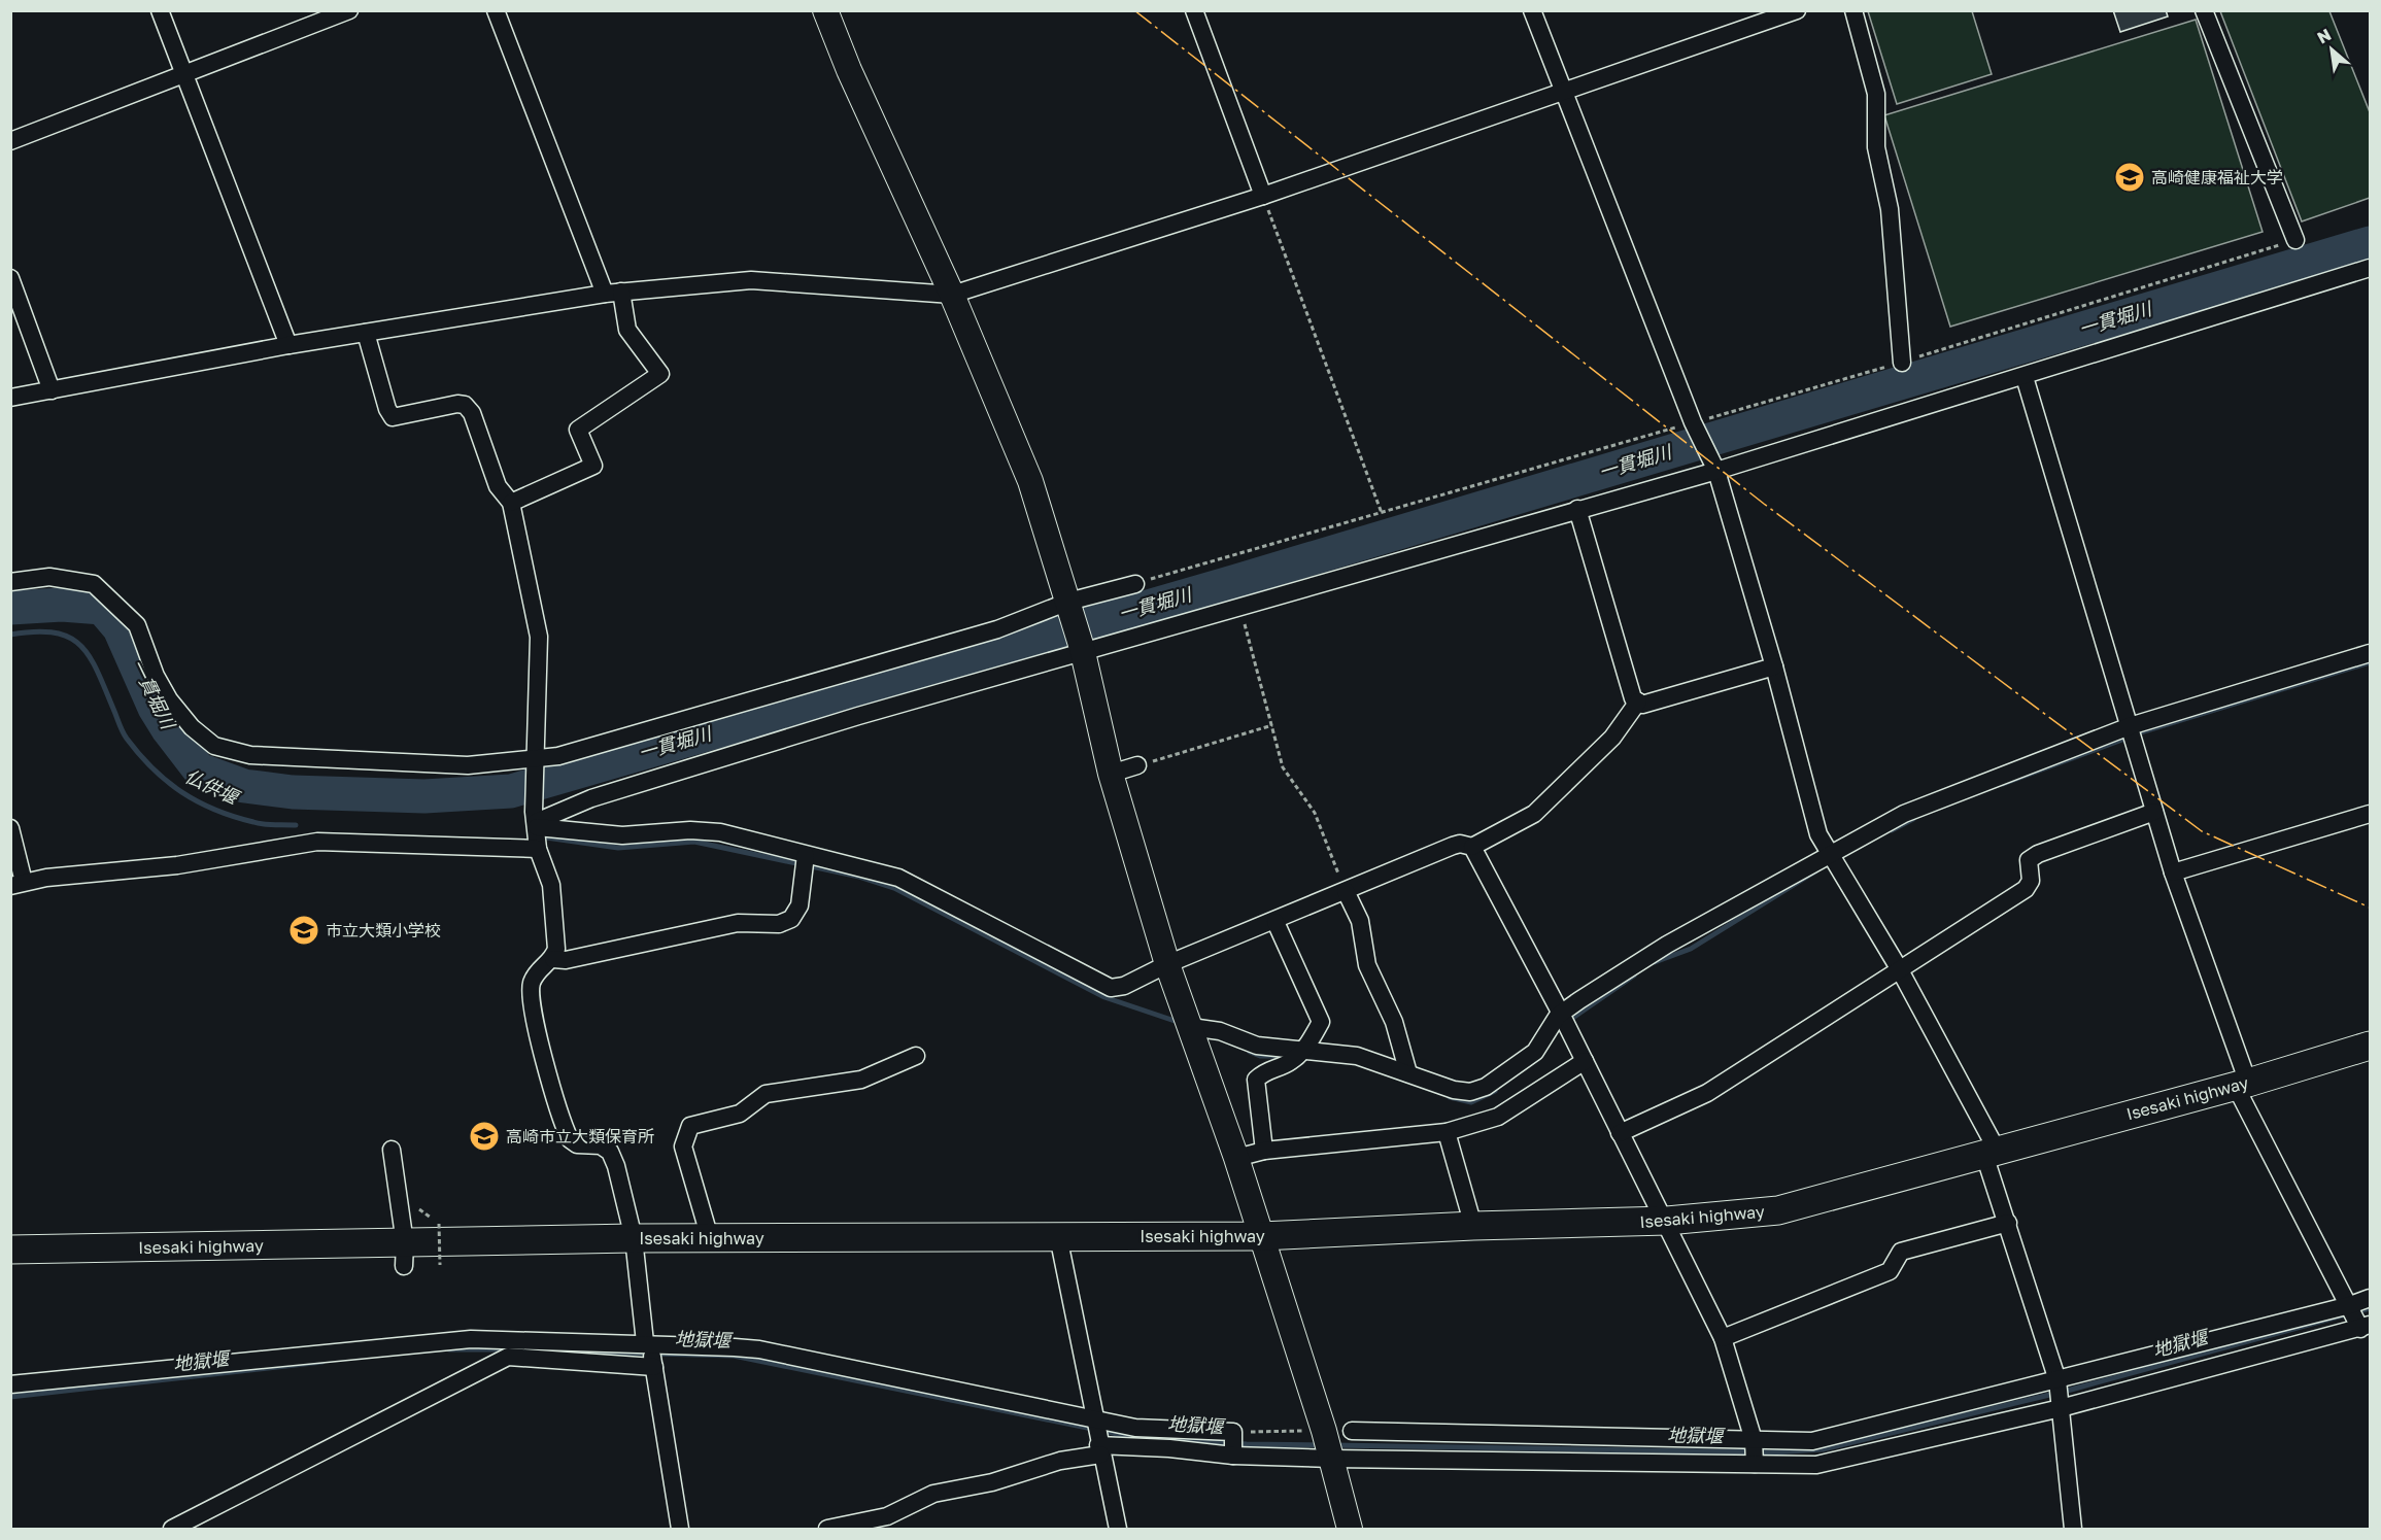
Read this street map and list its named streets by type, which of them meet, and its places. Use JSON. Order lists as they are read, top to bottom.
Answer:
{
  "streets": {
    "main road": ["Isesaki highway"]
  },
  "water": ["一貫堀川", "仏供堰", "地獄堰"],
  "places": {
    "school or university": ["高崎健康福祉大学", "市立大類小学校", "高崎市立大類保育所"]
  },
  "north": "top left"
}
